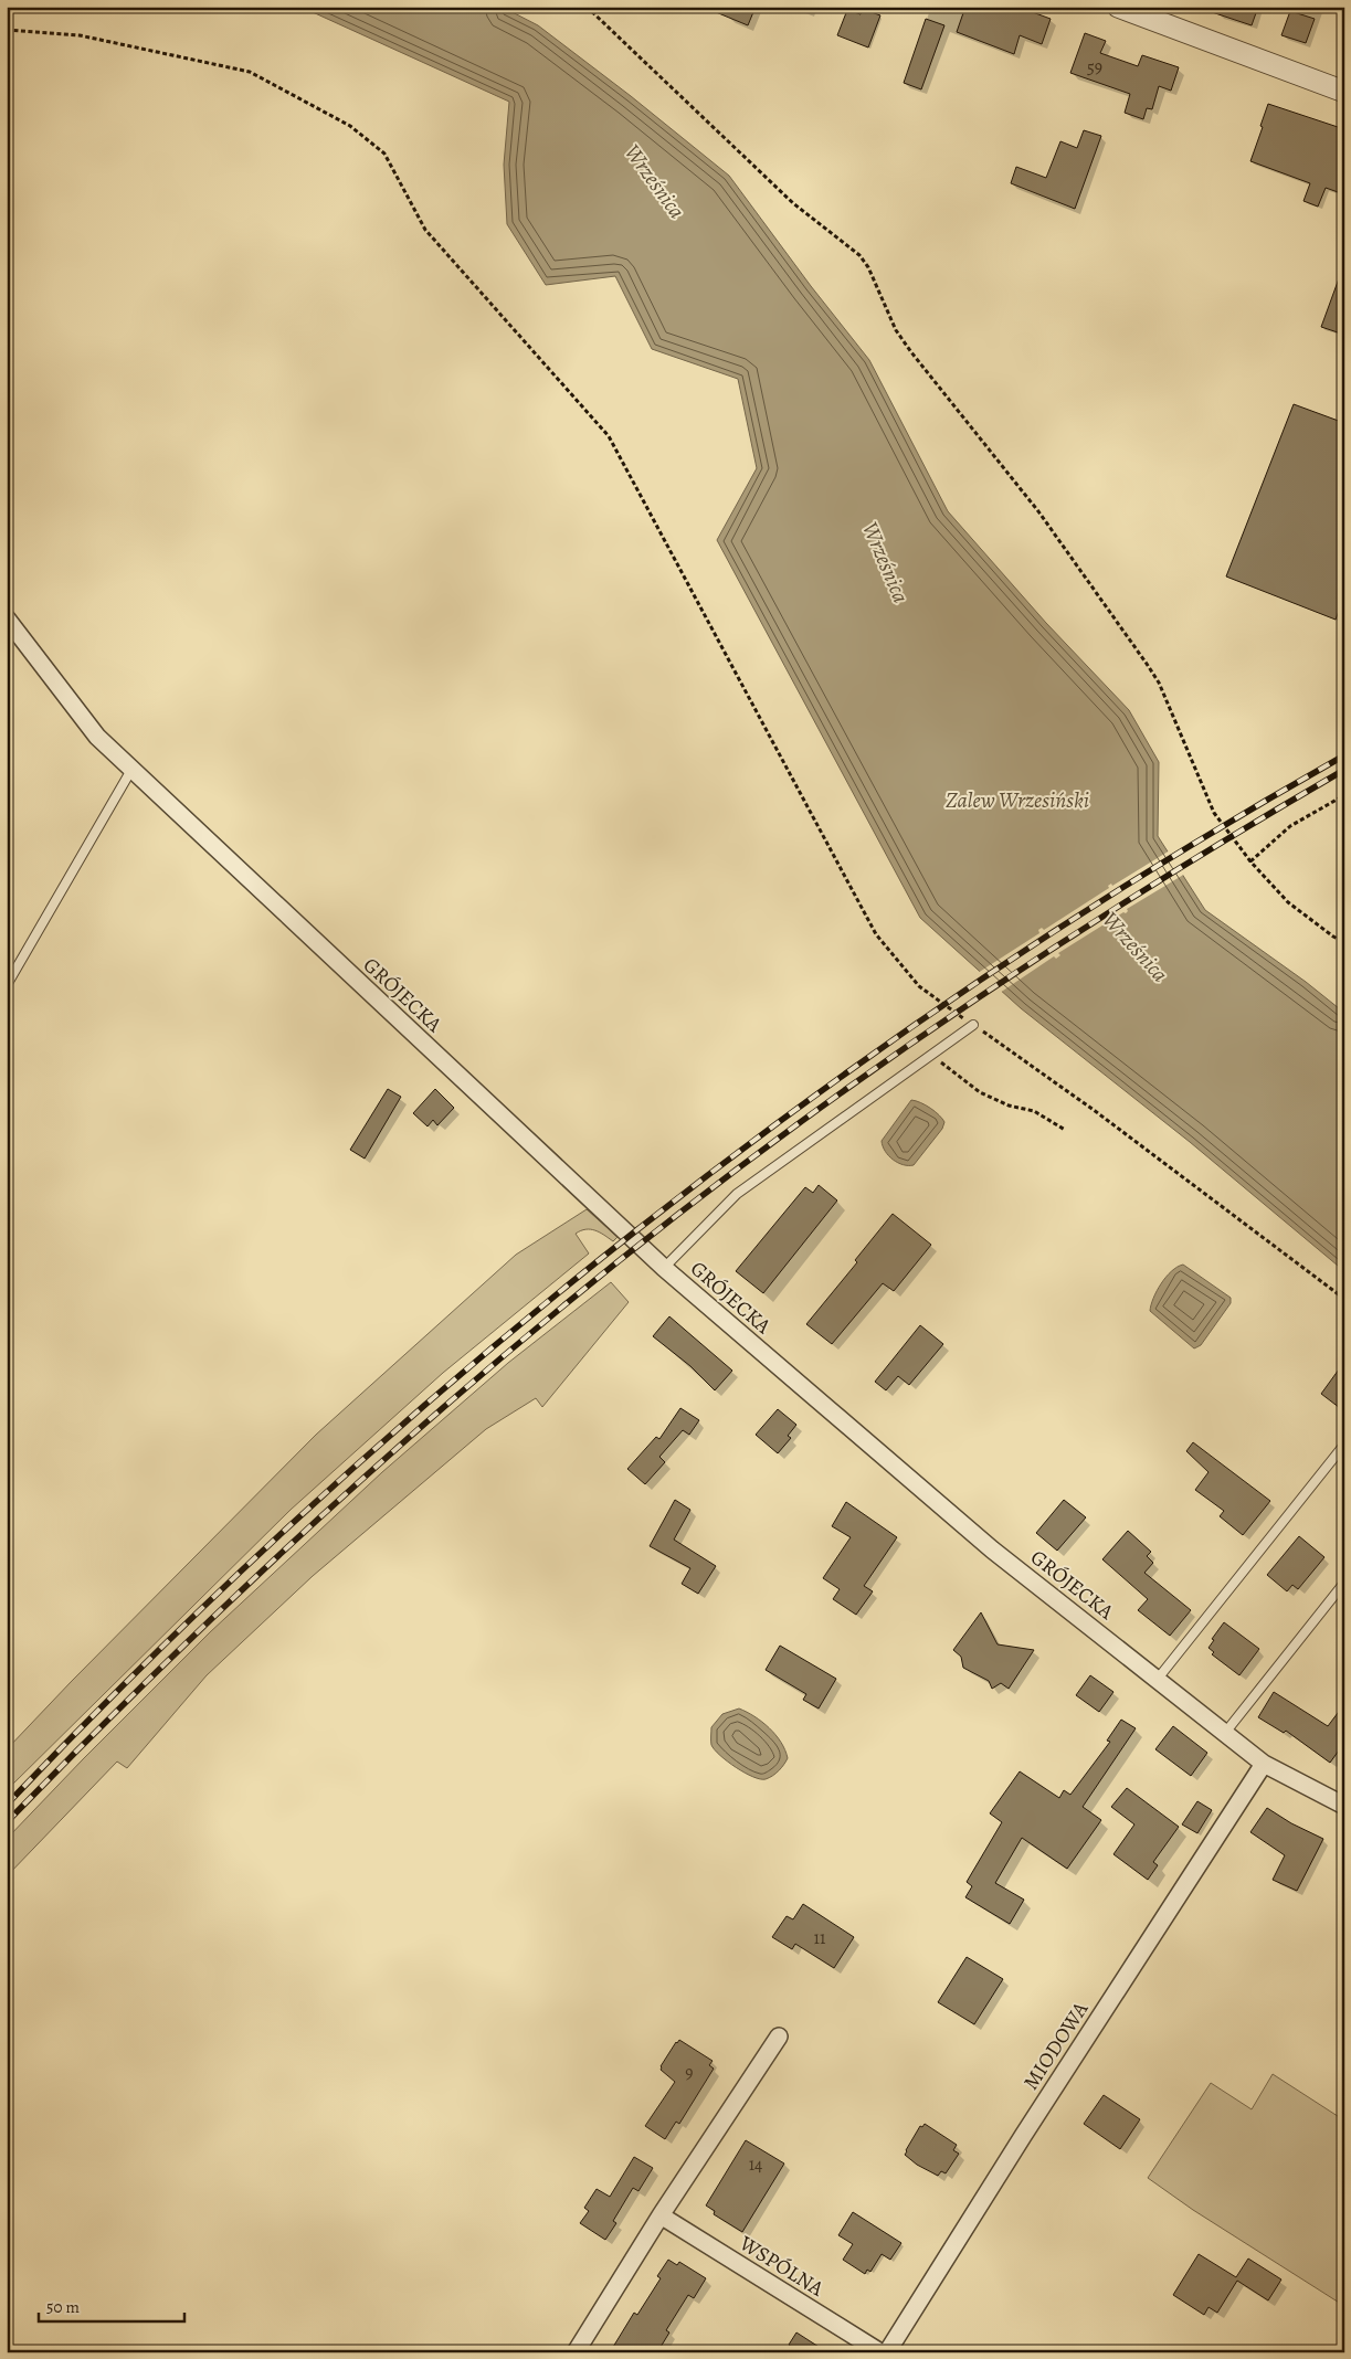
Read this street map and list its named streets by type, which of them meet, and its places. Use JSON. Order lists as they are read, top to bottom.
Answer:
{
  "streets": {
    "street": ["GRÓJECKA", "MIODOWA", "WSPÓLNA"]
  },
  "crossings": [
    ["GRÓJECKA", "MIODOWA"]
  ],
  "water": ["Wrześnica", "Zalew Wrzesiński"],
  "house_numbers": [
    "59",
    "11",
    "9",
    "14"
  ],
  "scale_bar": "50 m"
}
